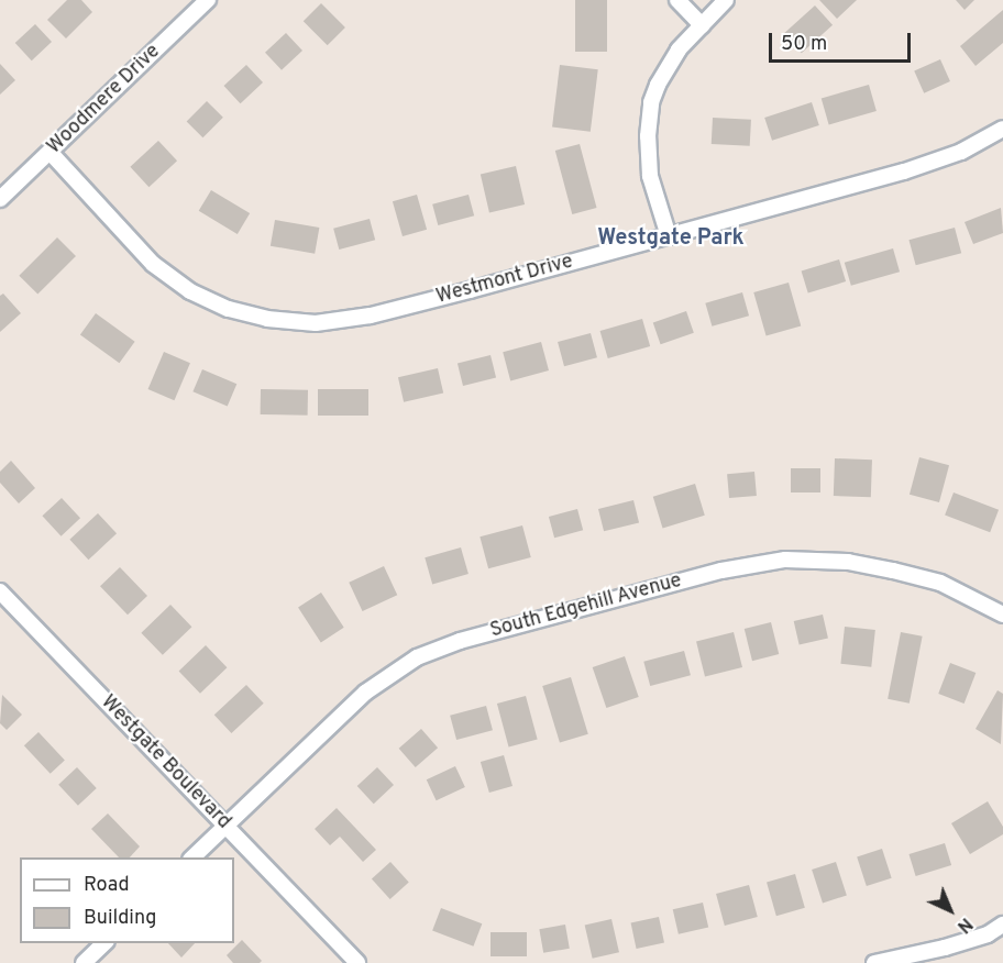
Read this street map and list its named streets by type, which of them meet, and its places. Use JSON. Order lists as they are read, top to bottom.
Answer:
{
  "streets": {
    "street": [
      "Woodmere Drive",
      "Westmont Drive",
      "South Edgehill Avenue",
      "Westgate Boulevard"
    ]
  },
  "crossings": [
    ["Woodmere Drive", "Westmont Drive"],
    ["South Edgehill Avenue", "Westgate Boulevard"]
  ],
  "districts": ["Westgate Park"],
  "legend": ["Road", "Building"],
  "scale_bar": "50 m",
  "north": "bottom right"
}
